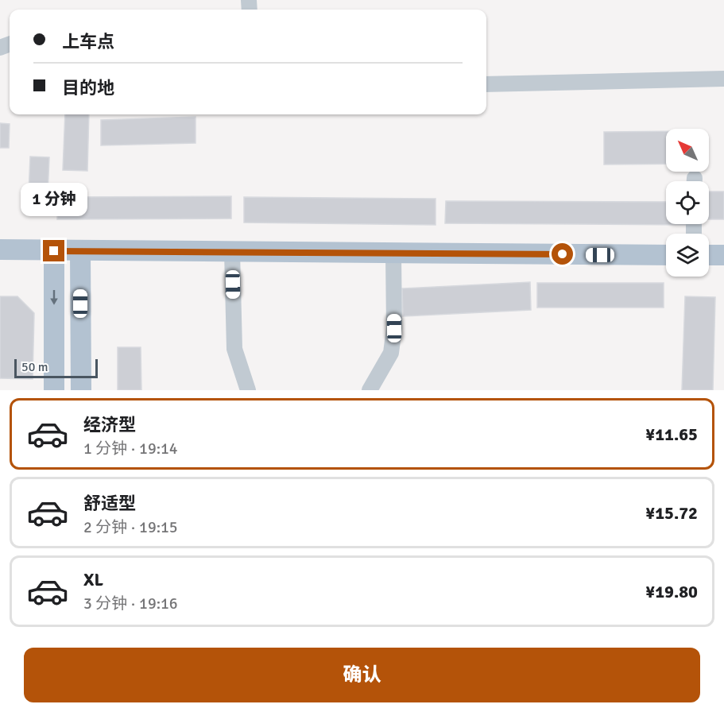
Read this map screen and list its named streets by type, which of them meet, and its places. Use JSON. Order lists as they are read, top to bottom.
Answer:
{
  "scale_bar": "50 m",
  "north": "top left",
  "page": {
    "banner": ["上车点", "目的地"],
    "bubble": "1 分钟",
    "scale": "50 m",
    "list": [
      {
        "name": "经济型",
        "note": "1 分钟 · 19:14",
        "value": "¥11.65"
      },
      {
        "name": "舒适型",
        "note": "2 分钟 · 19:15",
        "value": "¥15.72"
      },
      {
        "name": "XL",
        "note": "3 分钟 · 19:16",
        "value": "¥19.80"
      }
    ],
    "buttons": "确认"
  }
}
